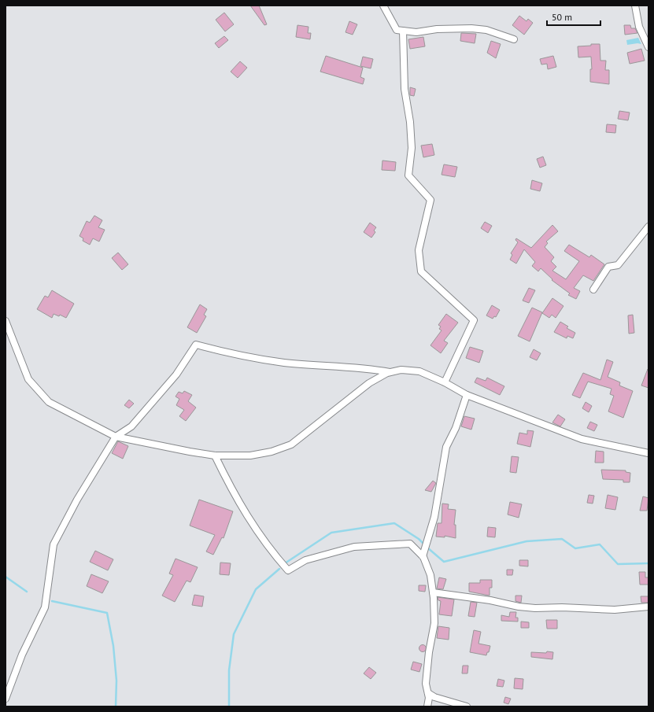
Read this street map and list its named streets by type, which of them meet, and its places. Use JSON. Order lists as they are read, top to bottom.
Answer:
{
  "scale_bar": "50 m"
}
